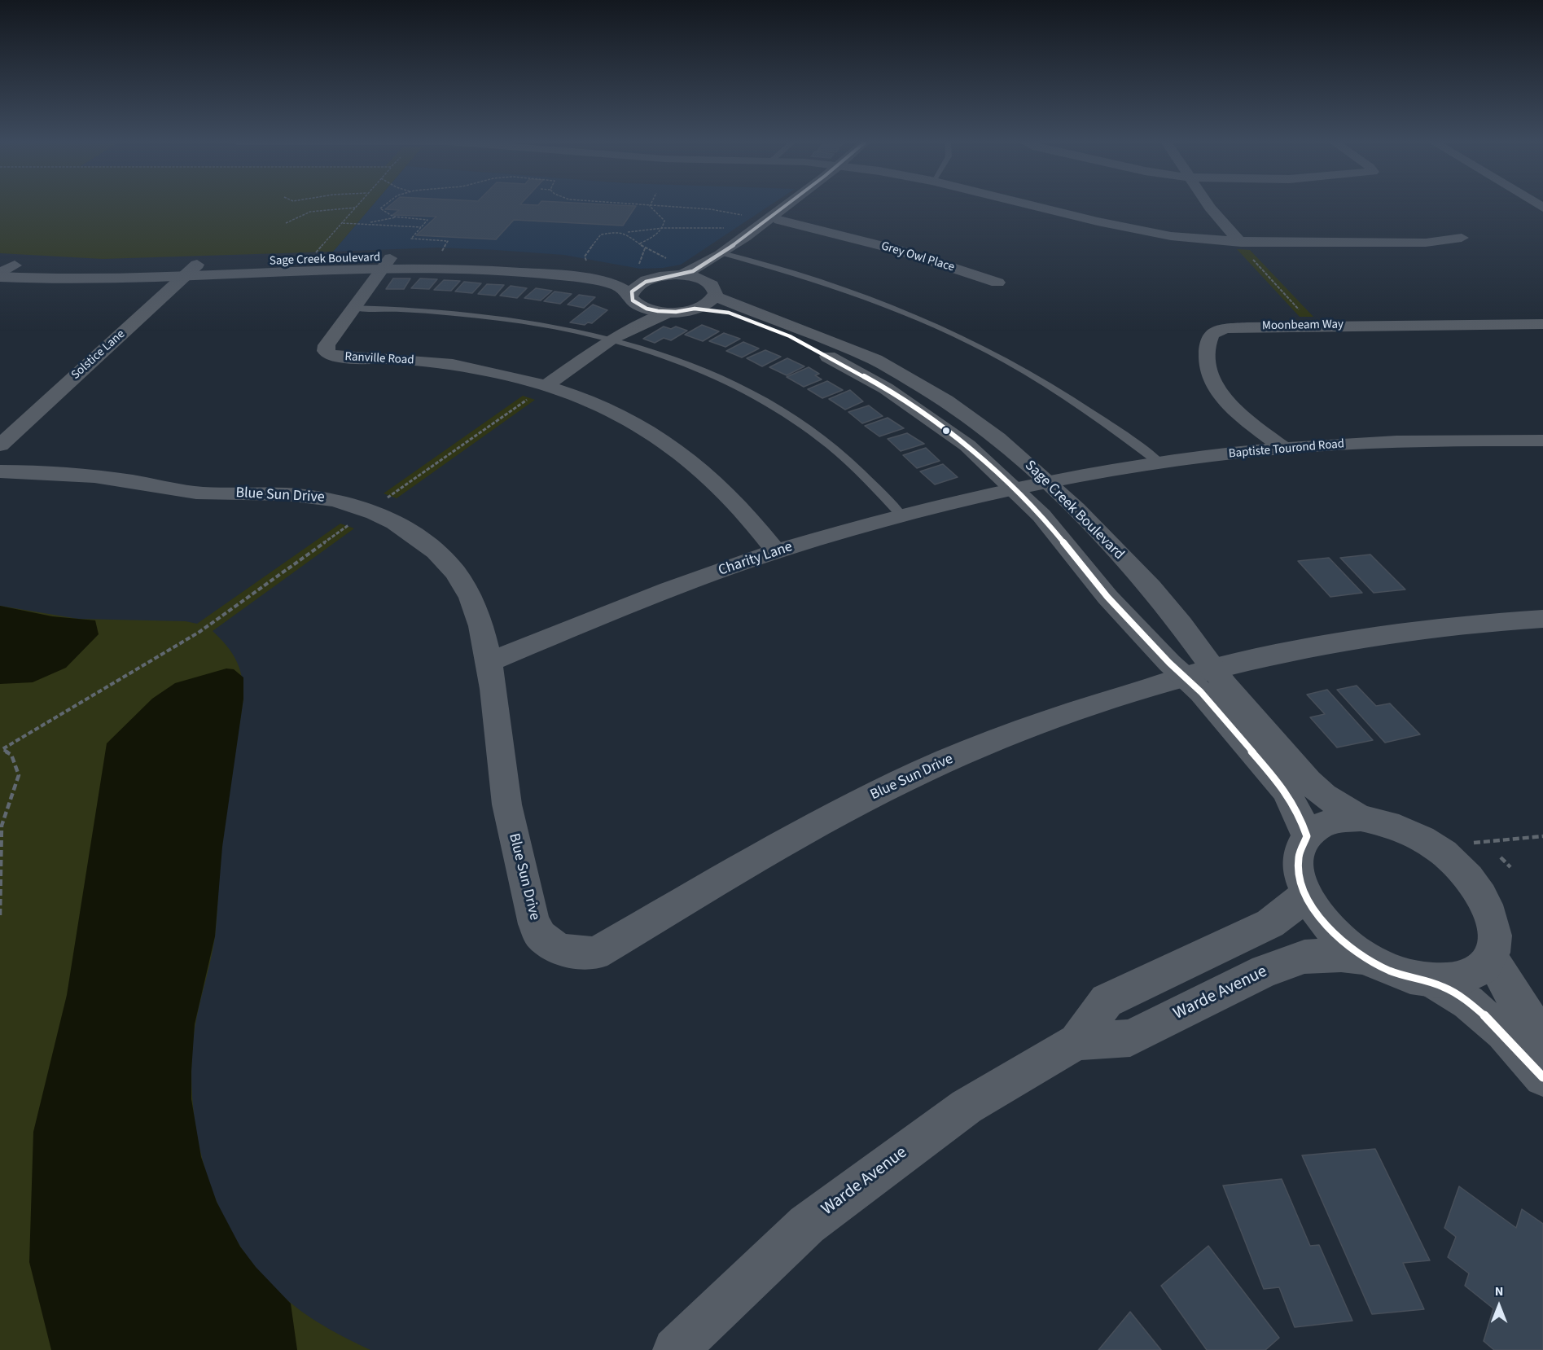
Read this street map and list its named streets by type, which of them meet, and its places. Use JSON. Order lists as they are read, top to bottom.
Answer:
{
  "streets": {
    "street": [
      "Grey Owl Place",
      "Sage Creek Boulevard",
      "Moonbeam Way",
      "Solstice Lane",
      "Ranville Road",
      "Baptiste Tourond Road",
      "Blue Sun Drive",
      "Charity Lane",
      "Warde Avenue"
    ]
  },
  "crossings": [
    ["Sage Creek Boulevard", "Solstice Lane"],
    ["Sage Creek Boulevard", "Ranville Road"],
    ["Sage Creek Boulevard", "Baptiste Tourond Road"],
    ["Sage Creek Boulevard", "Blue Sun Drive"],
    ["Sage Creek Boulevard", "Charity Lane"],
    ["Moonbeam Way", "Baptiste Tourond Road"],
    ["Ranville Road", "Charity Lane"],
    ["Baptiste Tourond Road", "Charity Lane"],
    ["Blue Sun Drive", "Charity Lane"]
  ],
  "north": "top"
}
